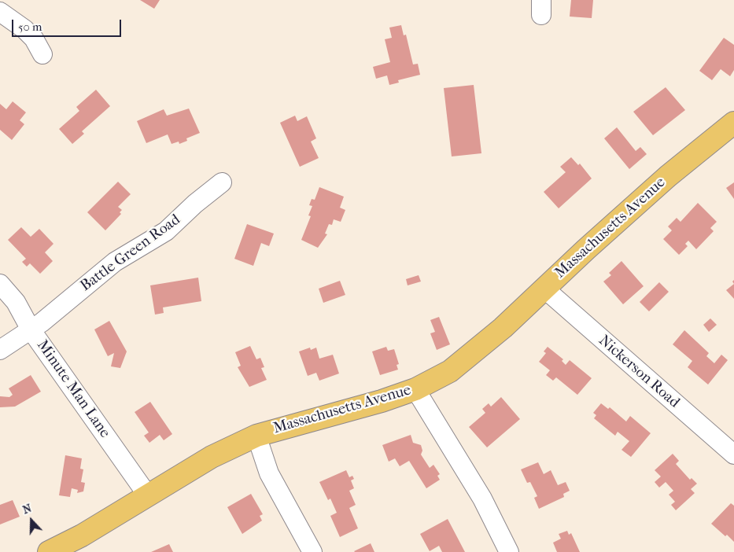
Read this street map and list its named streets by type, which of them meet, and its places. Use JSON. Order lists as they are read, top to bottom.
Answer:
{
  "streets": {
    "main road": ["Massachusetts Avenue"],
    "street": ["Battle Green Road", "Nickerson Road", "Minute Man Lane"]
  },
  "crossings": [
    ["Massachusetts Avenue", "Nickerson Road"],
    ["Massachusetts Avenue", "Minute Man Lane"],
    ["Battle Green Road", "Minute Man Lane"]
  ],
  "scale_bar": "50 m",
  "north": "top"
}
